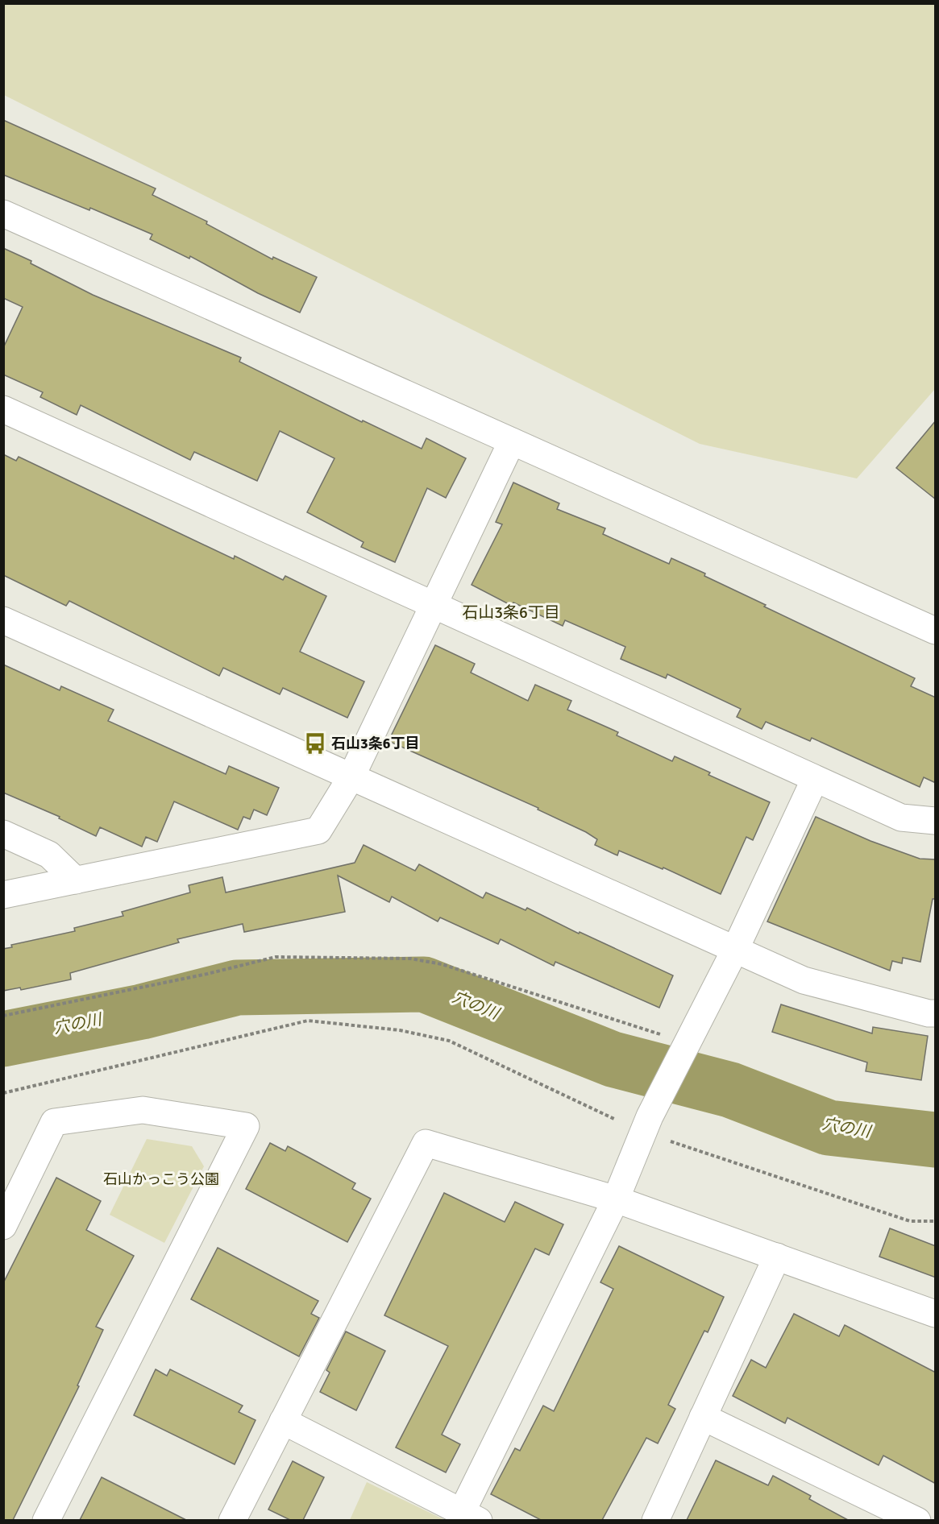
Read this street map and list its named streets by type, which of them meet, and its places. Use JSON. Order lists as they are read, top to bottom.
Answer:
{
  "districts": ["石山3条6丁目"],
  "water": ["穴の川"],
  "parks": ["石山かっこう公園"],
  "places": {
    "bus stop": ["石山3条6丁目"]
  }
}
